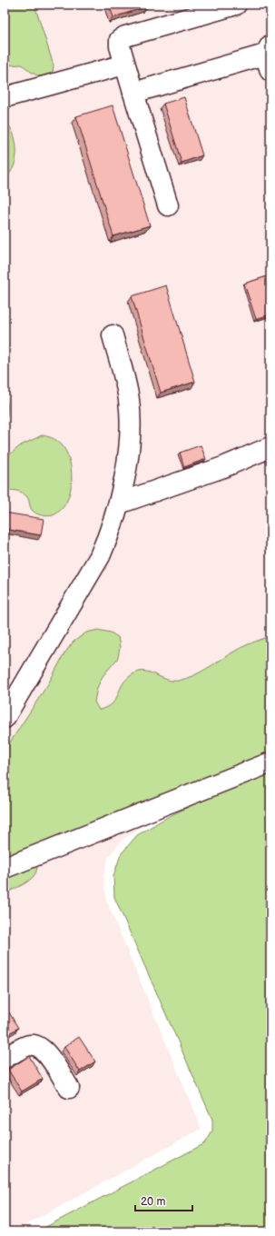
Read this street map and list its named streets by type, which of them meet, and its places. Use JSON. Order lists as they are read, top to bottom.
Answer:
{
  "scale_bar": "20 m"
}
